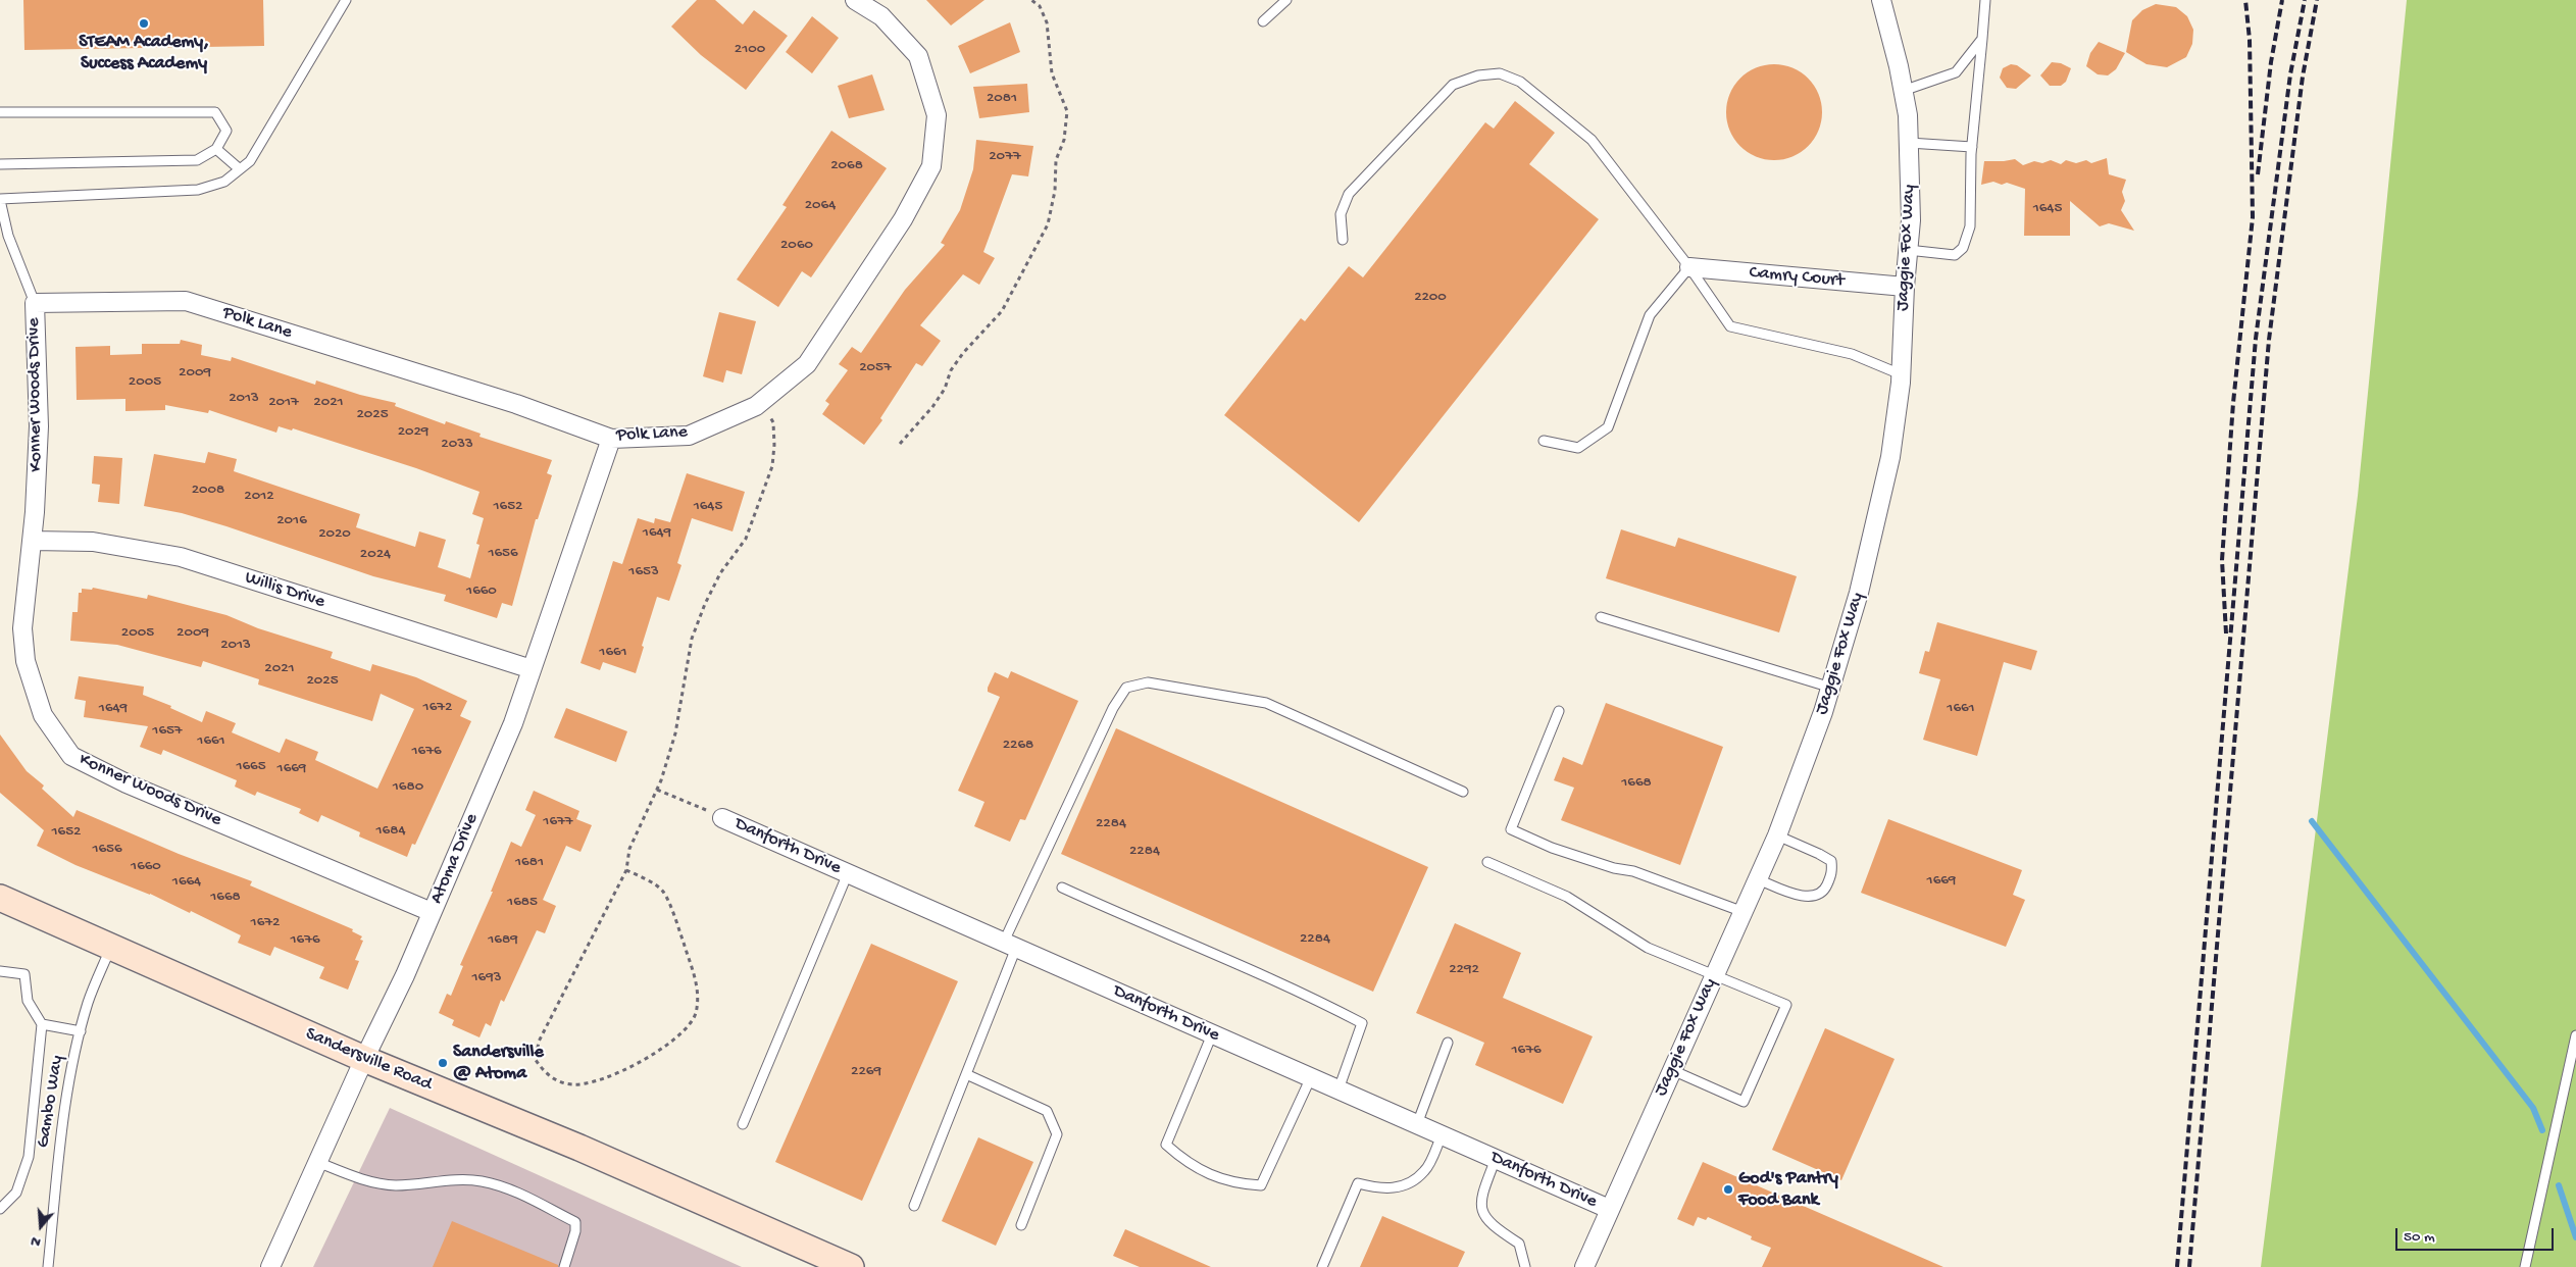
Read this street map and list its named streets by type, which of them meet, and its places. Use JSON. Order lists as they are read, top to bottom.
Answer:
{
  "streets": {
    "street": [
      "Jaggie Fox Way",
      "Camry Court",
      "Polk Lane",
      "Konner Woods Drive",
      "Willis Drive",
      "Danforth Drive",
      "Atoma Drive",
      "Sandersville Road"
    ],
    "lane": ["Gambo Way"]
  },
  "crossings": [
    ["Jaggie Fox Way", "Camry Court"],
    ["Jaggie Fox Way", "Danforth Drive"],
    ["Polk Lane", "Konner Woods Drive"],
    ["Polk Lane", "Atoma Drive"],
    ["Konner Woods Drive", "Willis Drive"],
    ["Konner Woods Drive", "Atoma Drive"],
    ["Willis Drive", "Atoma Drive"],
    ["Atoma Drive", "Sandersville Road"],
    ["Sandersville Road", "Gambo Way"]
  ],
  "places": ["STEAM Academy, Success Academy", "Sandersville @ Atoma", "God's Pantry Food Bank"],
  "house_numbers": [
    "2100",
    "2081",
    "2077",
    "2068",
    "2064",
    "1645",
    "2060",
    "2200",
    "2057",
    "2009",
    "2005",
    "2013",
    "2017",
    "2021",
    "2025",
    "2029",
    "2033",
    "2008",
    "2012",
    "1652",
    "1645",
    "2016",
    "1649",
    "2020",
    "1656",
    "2024",
    "1653",
    "1660",
    "2005",
    "2009",
    "2013",
    "1661",
    "2021",
    "2025",
    "1672",
    "1649",
    "1661",
    "1657",
    "1661",
    "2268",
    "1676",
    "1665",
    "1669",
    "1668",
    "1680",
    "1677",
    "2284",
    "1684",
    "1652",
    "1656",
    "2284",
    "1681",
    "1660",
    "1669",
    "1664",
    "1668",
    "1685",
    "1672",
    "2284",
    "1676",
    "1689",
    "2292",
    "1693",
    "1676",
    "2269"
  ],
  "scale_bar": "50 m",
  "north": "bottom"
}
